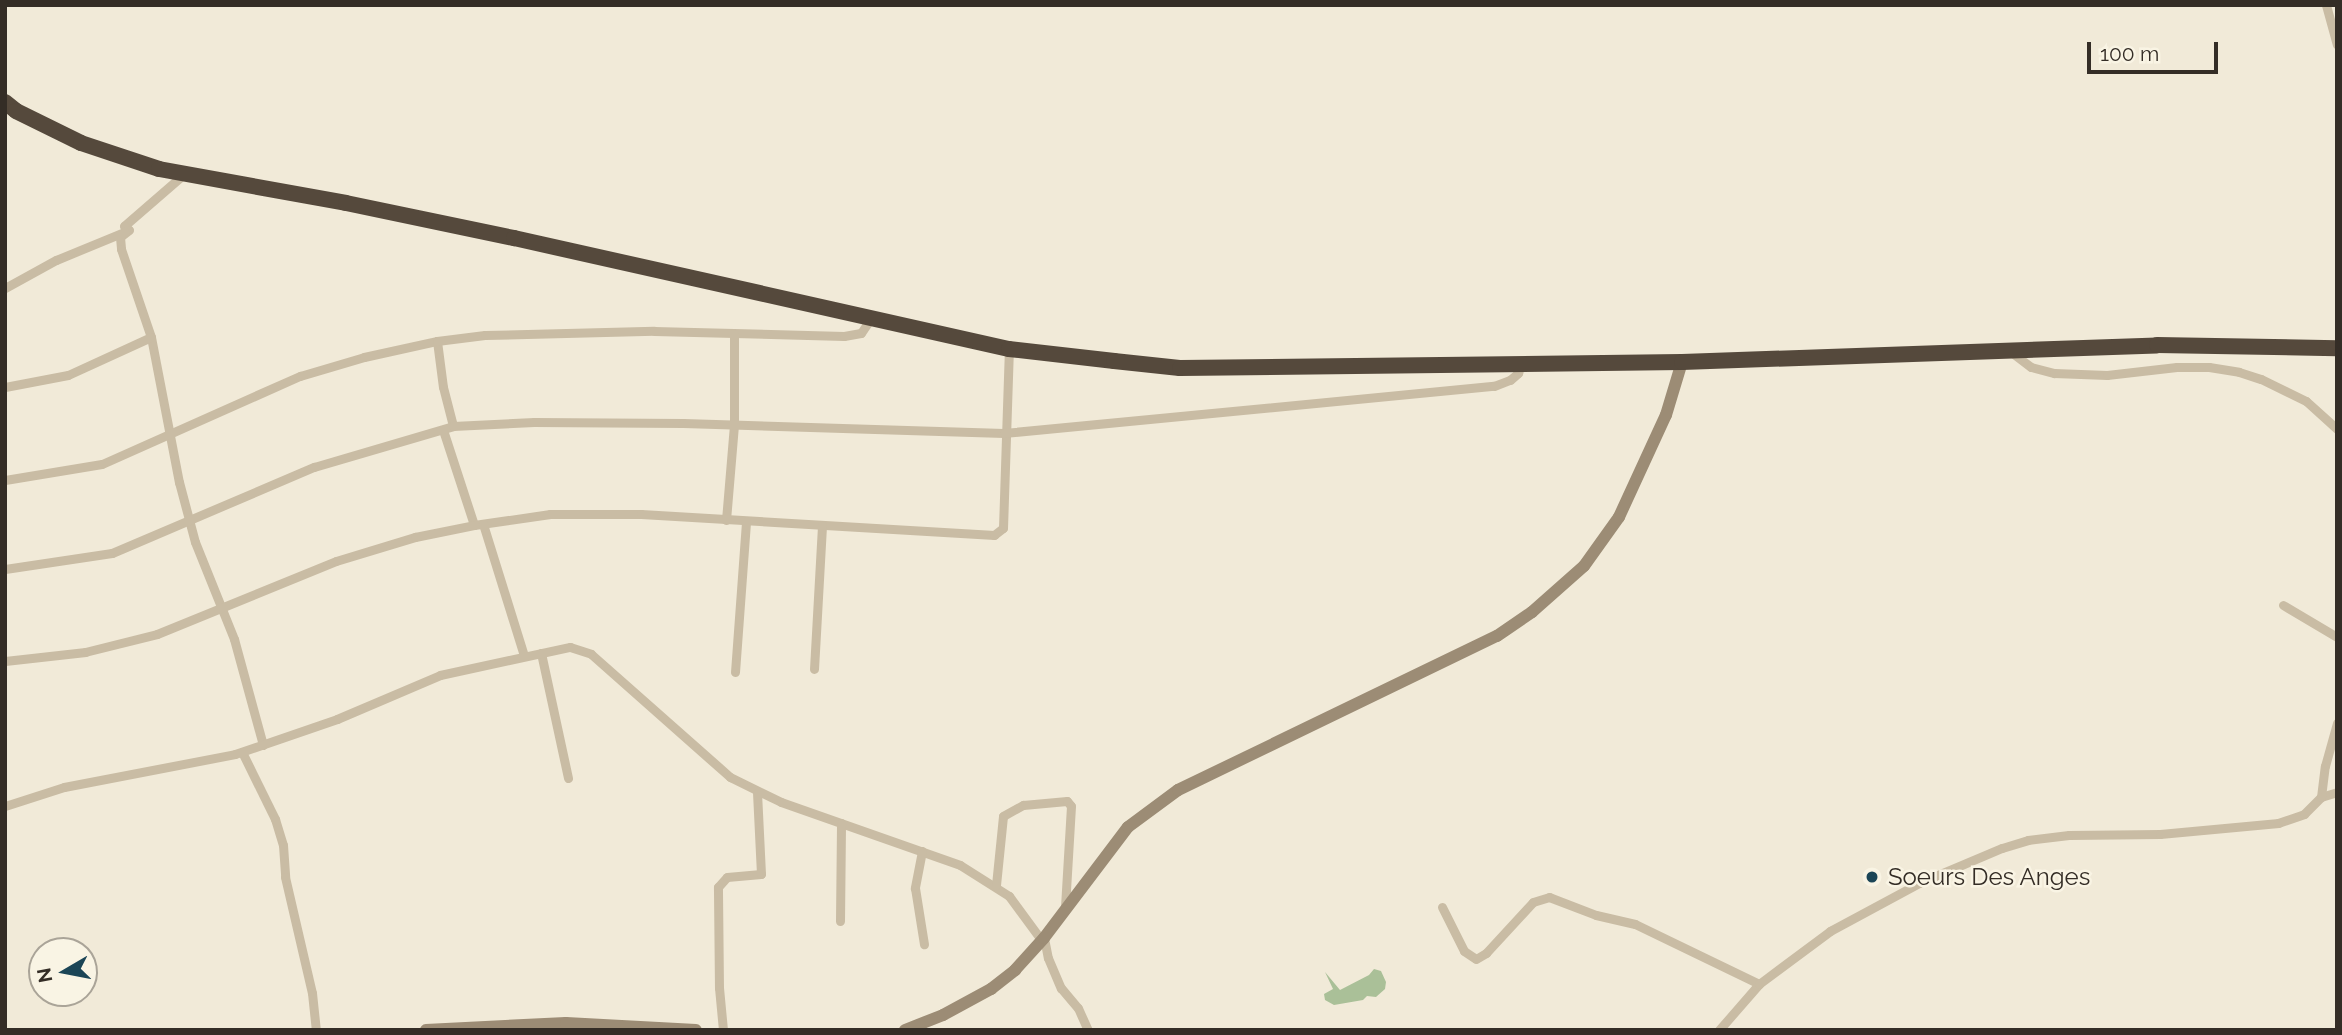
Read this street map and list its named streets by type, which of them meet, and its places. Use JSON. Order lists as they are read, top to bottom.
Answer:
{
  "places": ["Soeurs Des Anges"],
  "scale_bar": "100 m",
  "north": "left"
}
